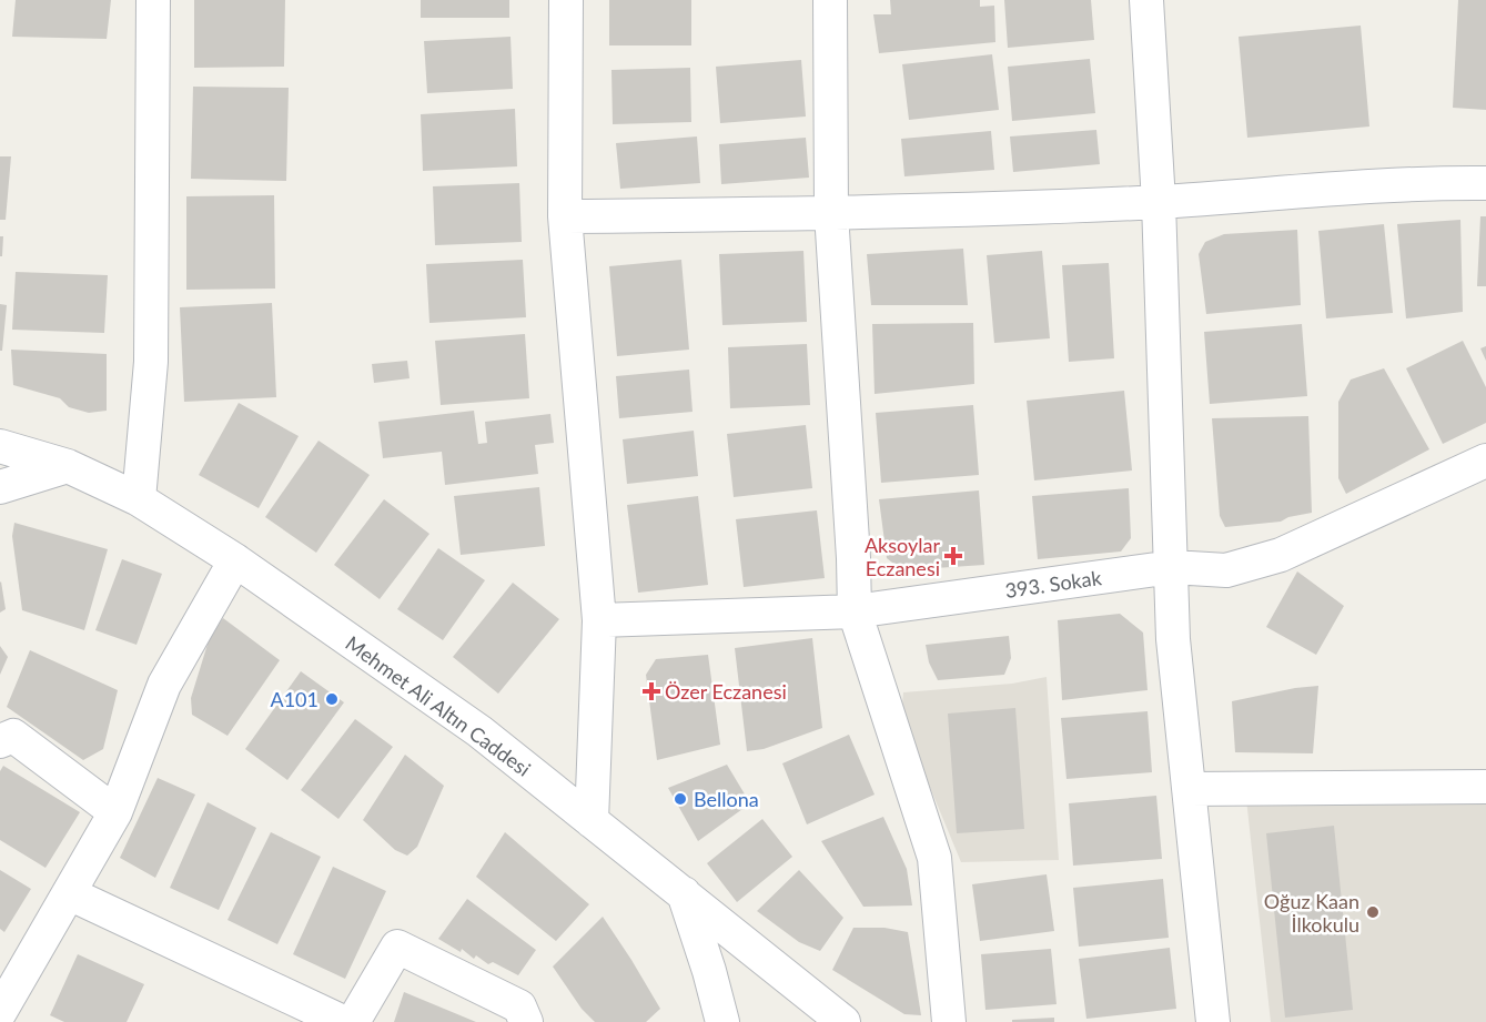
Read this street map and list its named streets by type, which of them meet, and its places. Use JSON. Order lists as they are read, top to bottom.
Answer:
{
  "streets": {
    "street": ["393. Sokak", "Mehmet Ali Altın Caddesi"]
  },
  "places": {
    "health": ["Aksoylar Eczanesi", "Özer Eczanesi"],
    "other": ["A101", "Bellona", "Oğuz Kaan İlkokulu"]
  }
}
